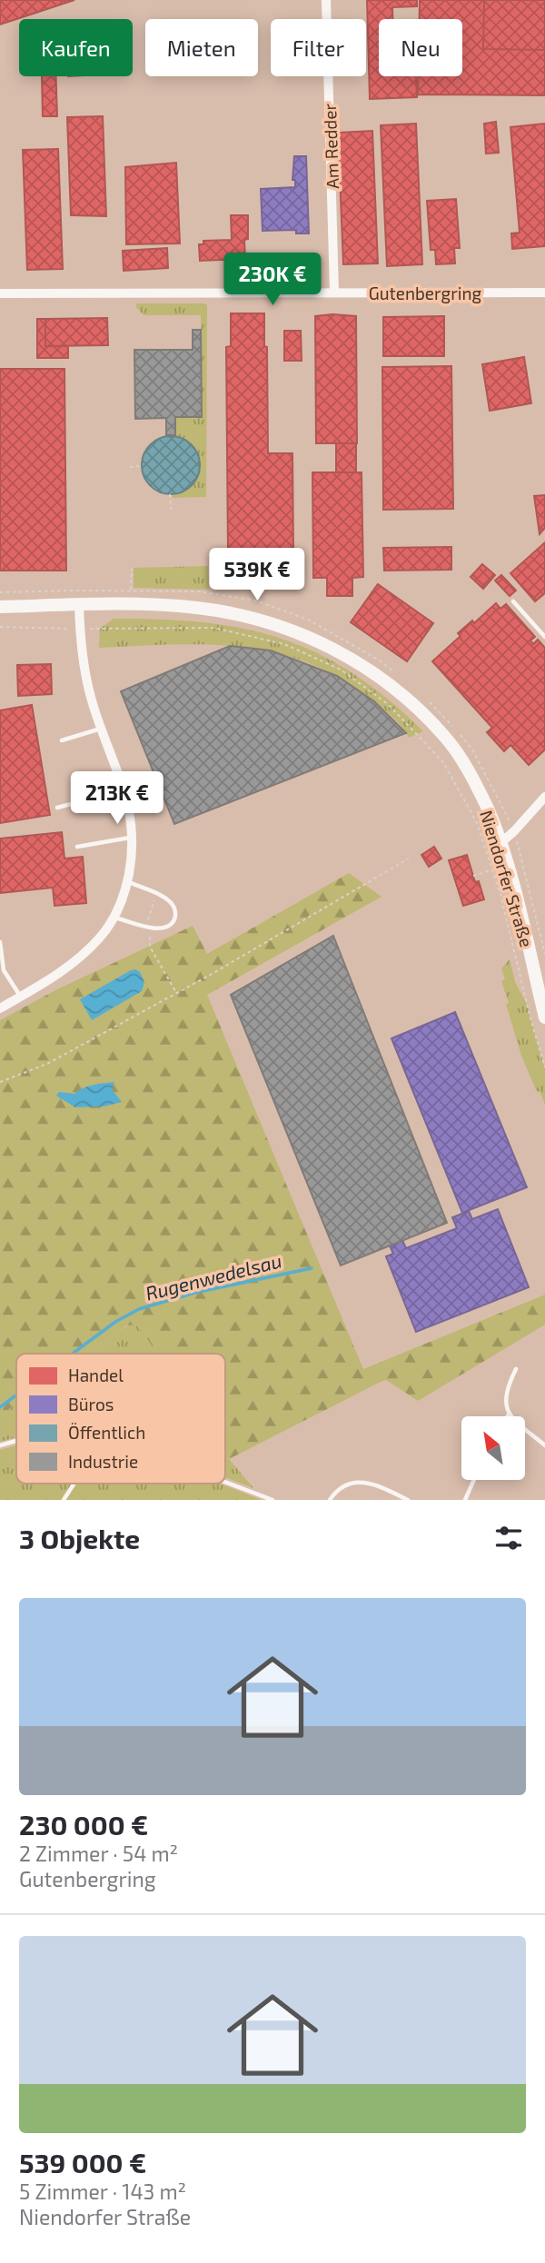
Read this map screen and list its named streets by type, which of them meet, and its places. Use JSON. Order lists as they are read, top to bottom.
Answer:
{
  "streets": {
    "main road": ["Niendorfer Straße"],
    "street": ["Am Redder", "Gutenbergring"]
  },
  "crossings": [
    ["Am Redder", "Gutenbergring"]
  ],
  "water": ["Rugenwedelsau"],
  "legend": [
    "Handel",
    "Büros",
    "Öffentlich",
    "Industrie"
  ],
  "north": "top left",
  "page": {
    "chip": [
      "Kaufen",
      "Mieten",
      "Filter",
      "Neu"
    ],
    "price": ["230K €", "539K €", "213K €"],
    "heading": "3 Objekte",
    "list": [
      {
        "name": "230 000 €",
        "note": "2 Zimmer · 54 m² · Gutenbergring"
      },
      {
        "name": "539 000 €",
        "note": "5 Zimmer · 143 m² · Niendorfer Straße"
      }
    ]
  }
}
